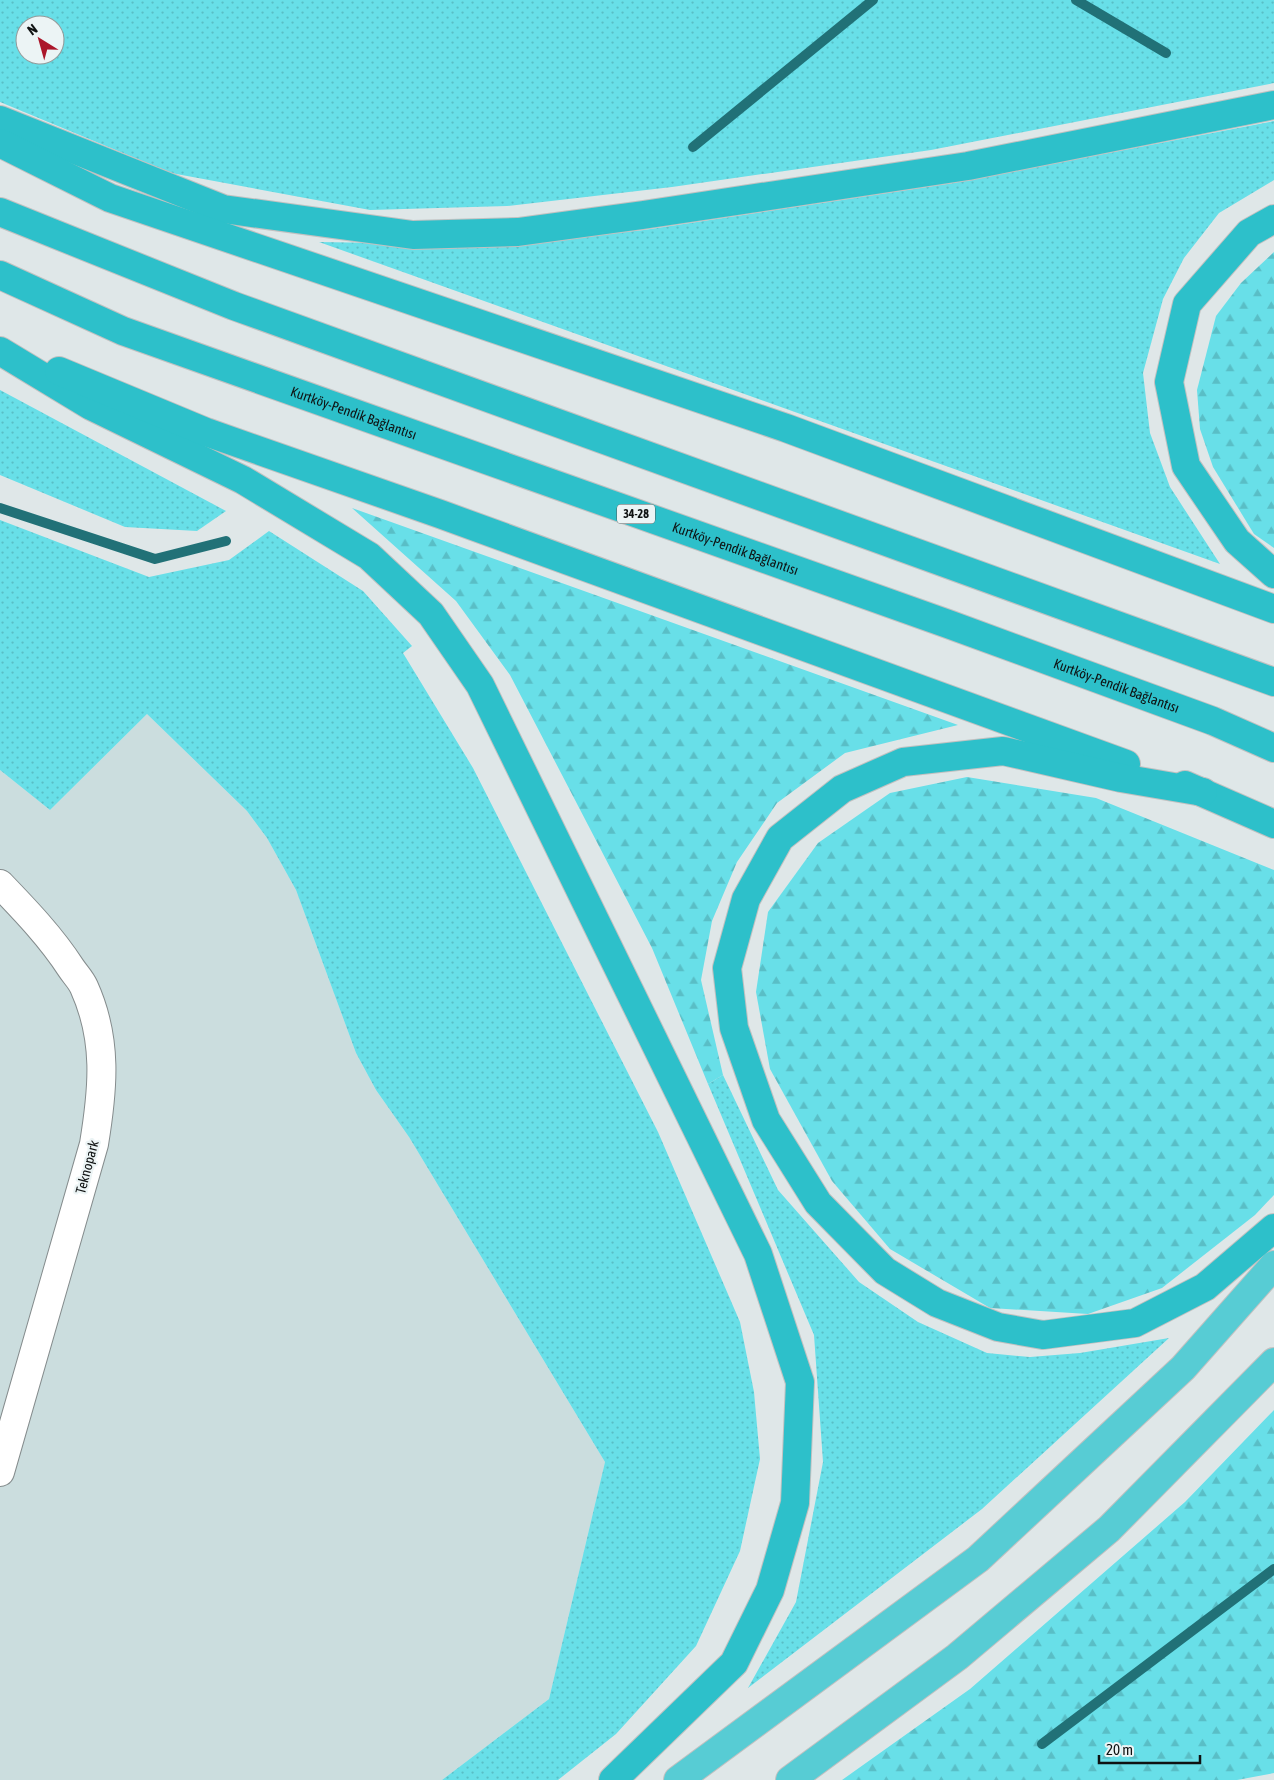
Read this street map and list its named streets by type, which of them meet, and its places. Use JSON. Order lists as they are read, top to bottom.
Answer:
{
  "streets": {
    "highway": ["Kurtköy-Pendik Bağlantısı", "34-28"],
    "street": ["Teknopark"]
  },
  "scale_bar": "20 m",
  "north": "top left"
}
